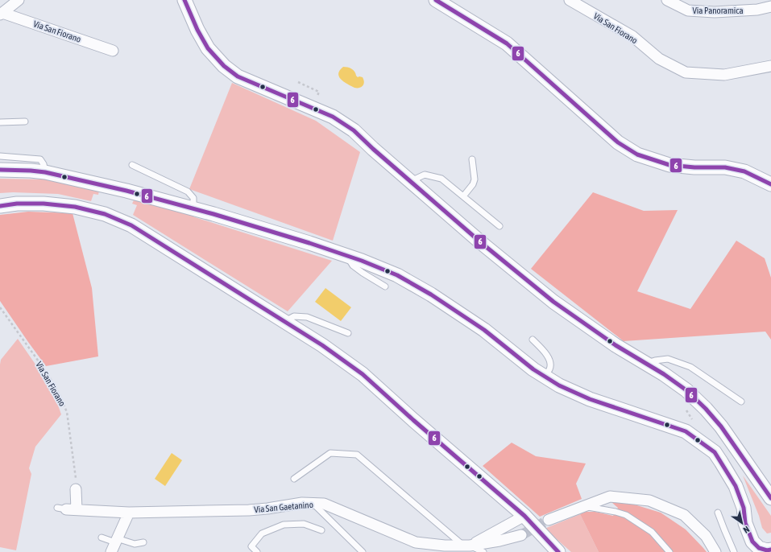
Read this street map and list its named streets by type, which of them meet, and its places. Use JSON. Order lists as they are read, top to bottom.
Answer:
{
  "streets": {
    "street": ["Via Panoramica", "Via San Fiorano", "Via San Gaetanino"]
  },
  "lines": ["transit line 6"],
  "north": "bottom right"
}
